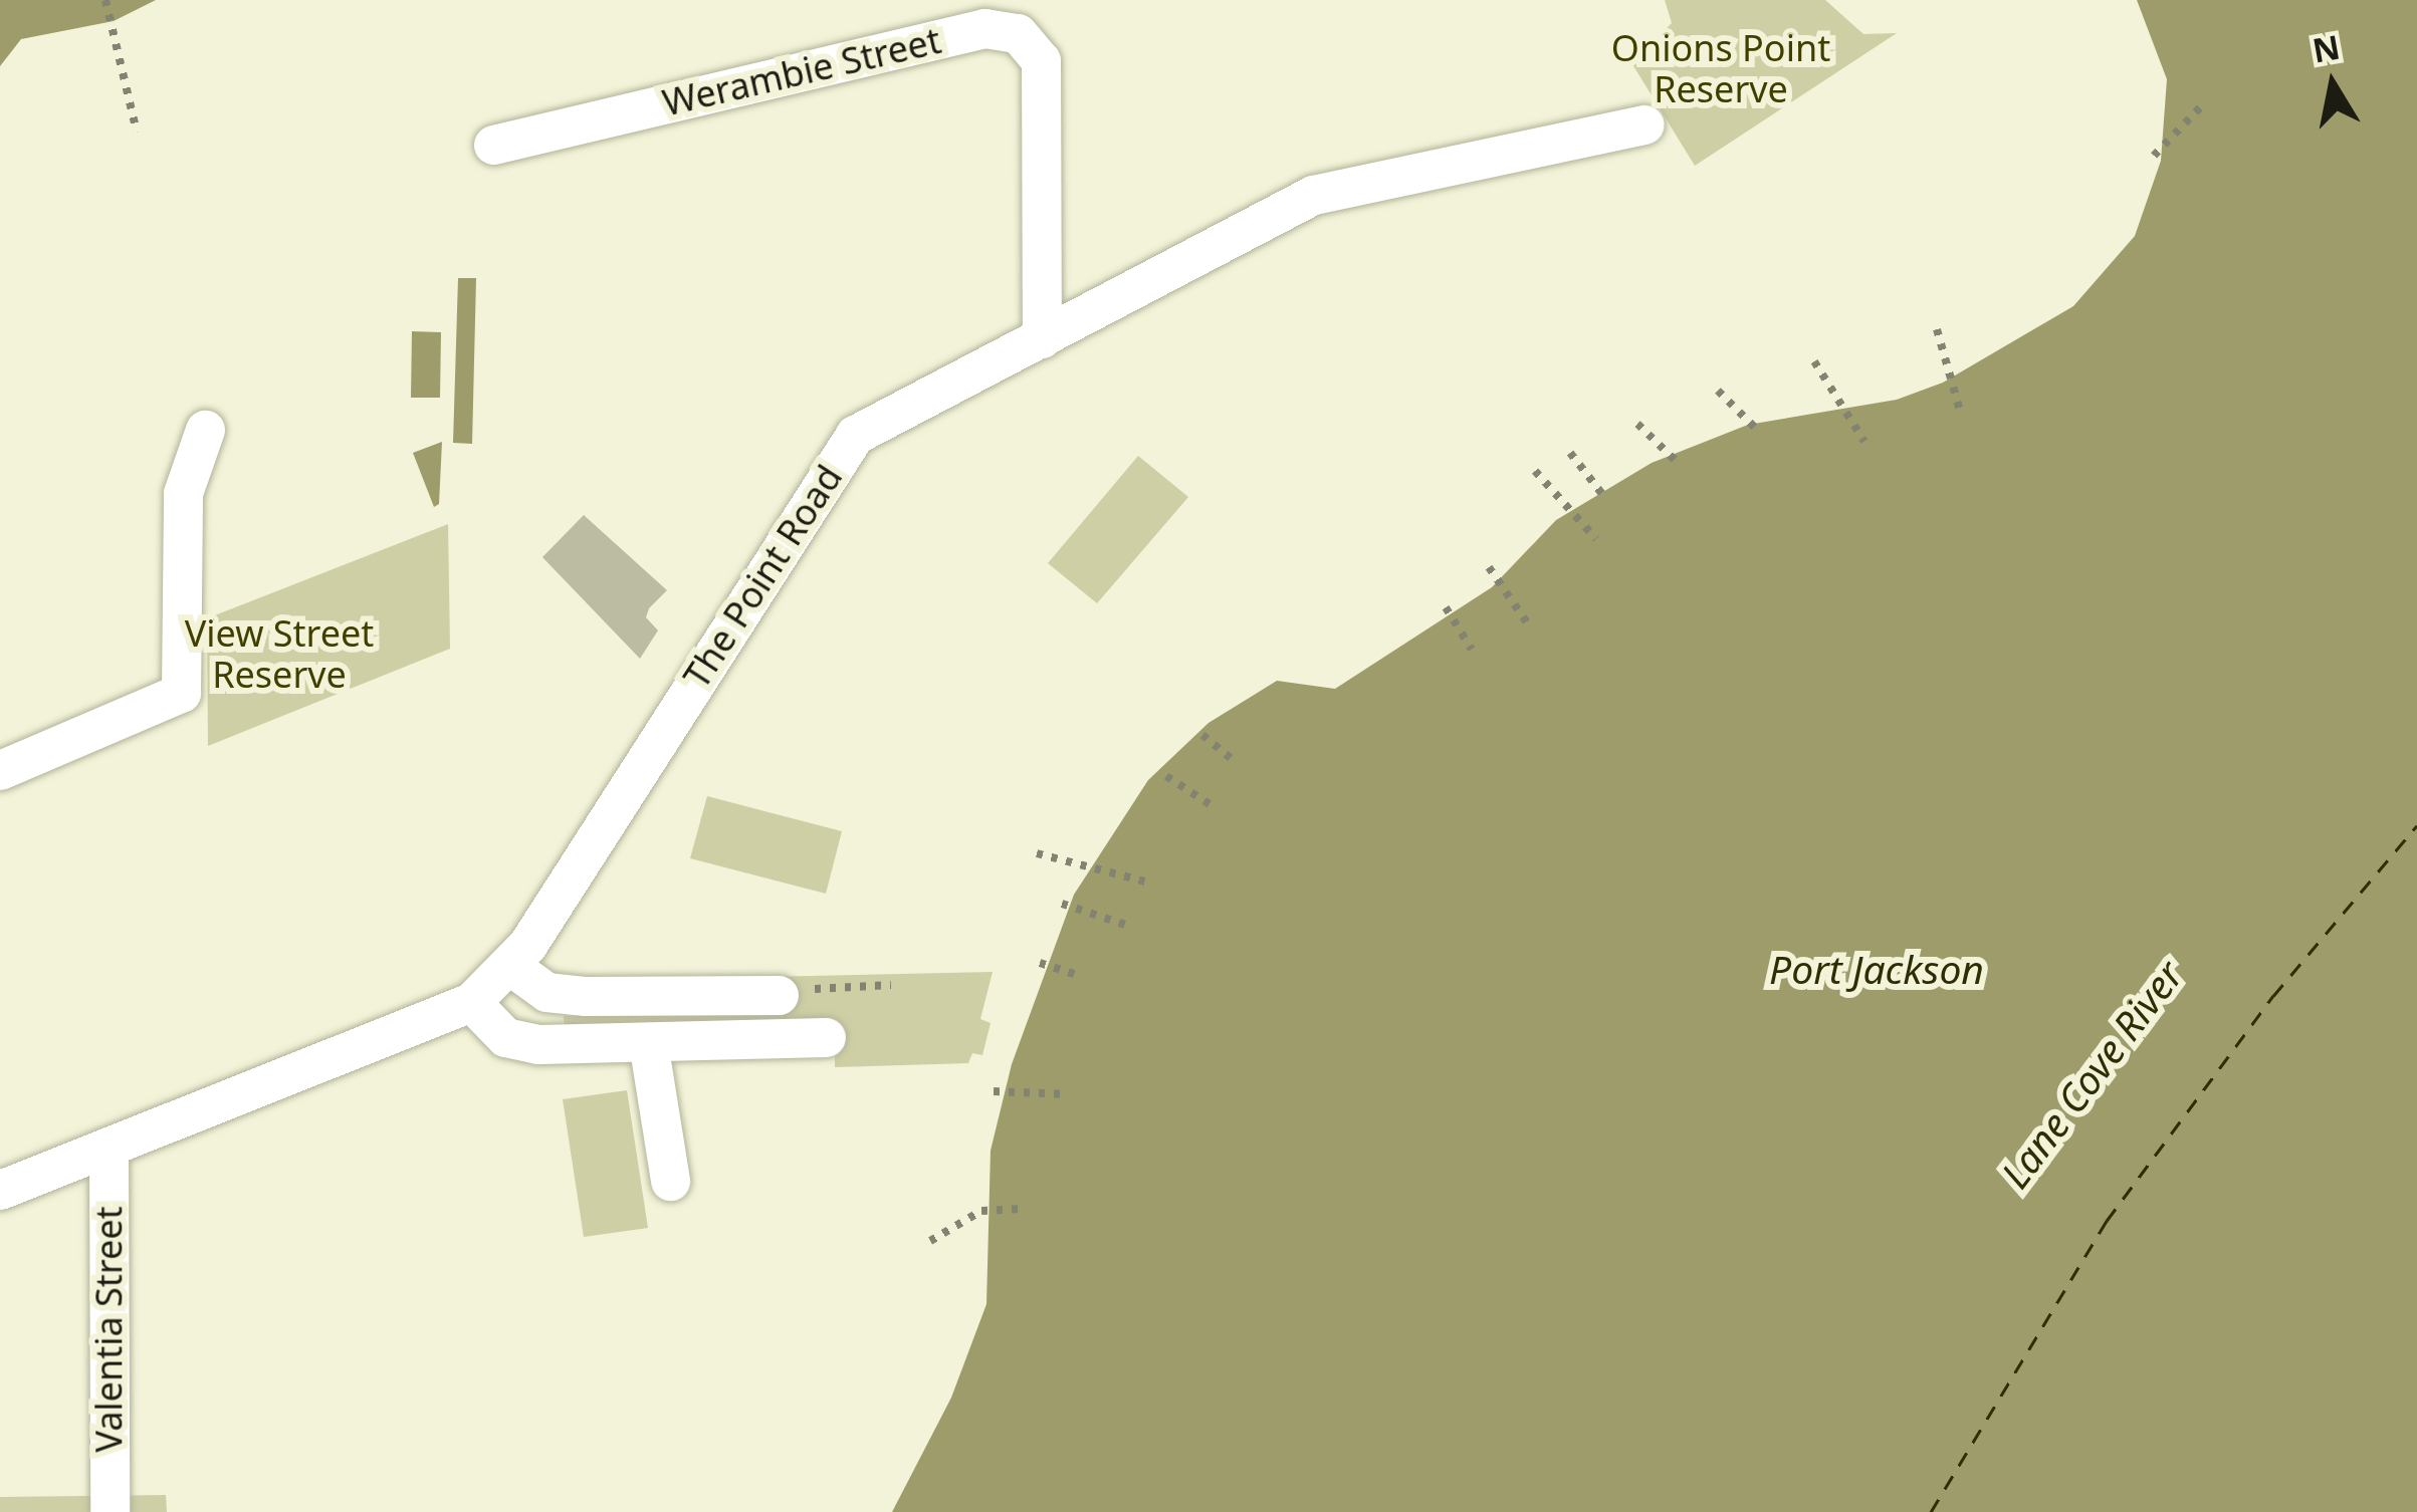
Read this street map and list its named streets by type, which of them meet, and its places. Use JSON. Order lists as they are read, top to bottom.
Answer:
{
  "streets": {
    "street": ["Werambie Street", "The Point Road", "Valentia Street"]
  },
  "crossings": [
    ["Werambie Street", "The Point Road"],
    ["The Point Road", "Valentia Street"]
  ],
  "water": ["Port Jackson", "Lane Cove River"],
  "parks": ["Onions Point Reserve", "View Street Reserve"],
  "north": "top"
}
